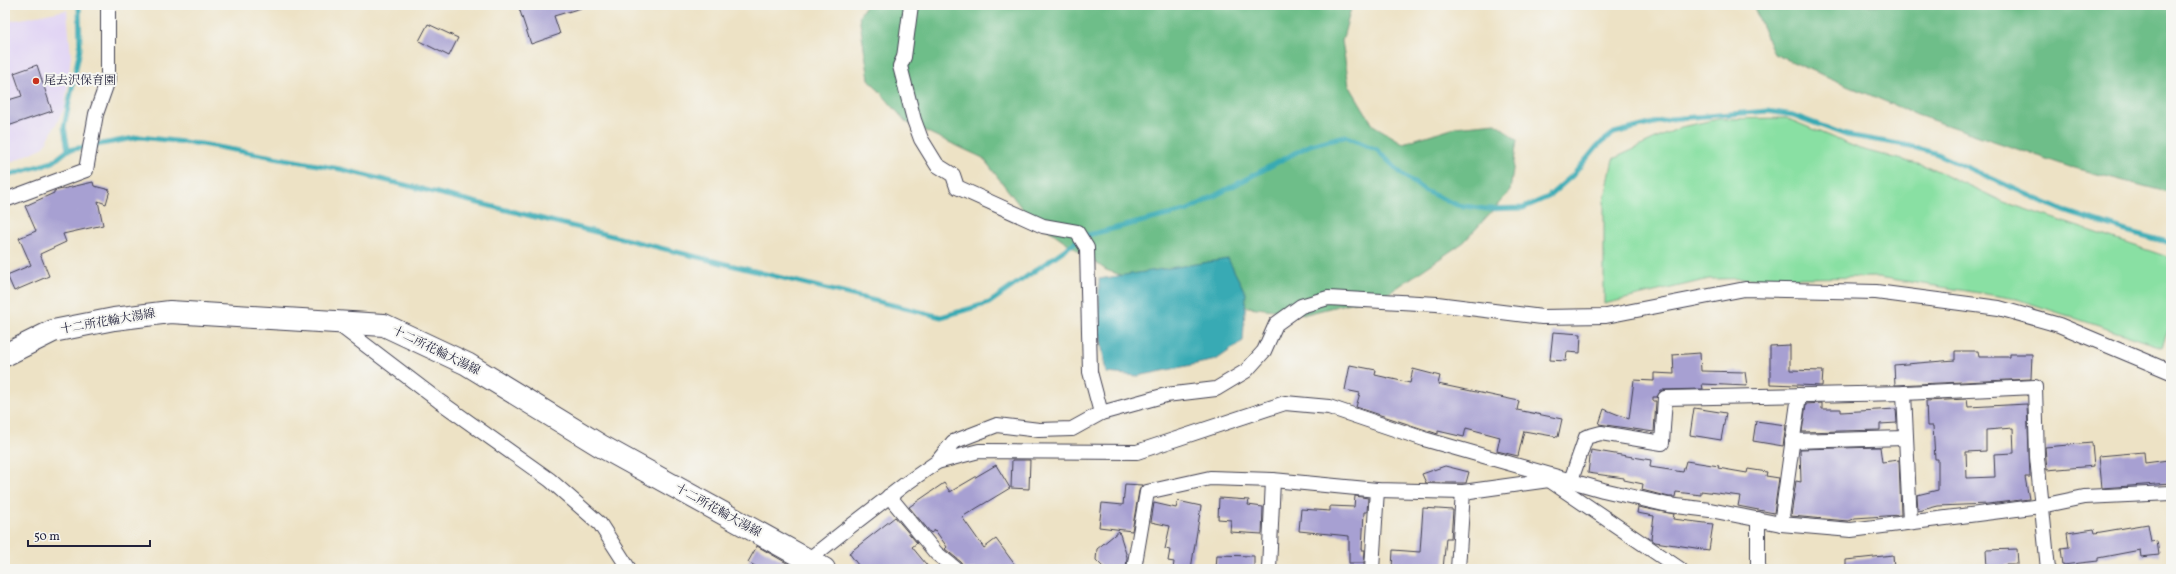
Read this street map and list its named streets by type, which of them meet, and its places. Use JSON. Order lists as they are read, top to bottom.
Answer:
{
  "streets": {
    "main road": ["十二所花輪大湯線"]
  },
  "places": ["尾去沢保育園"],
  "scale_bar": "50 m"
}
